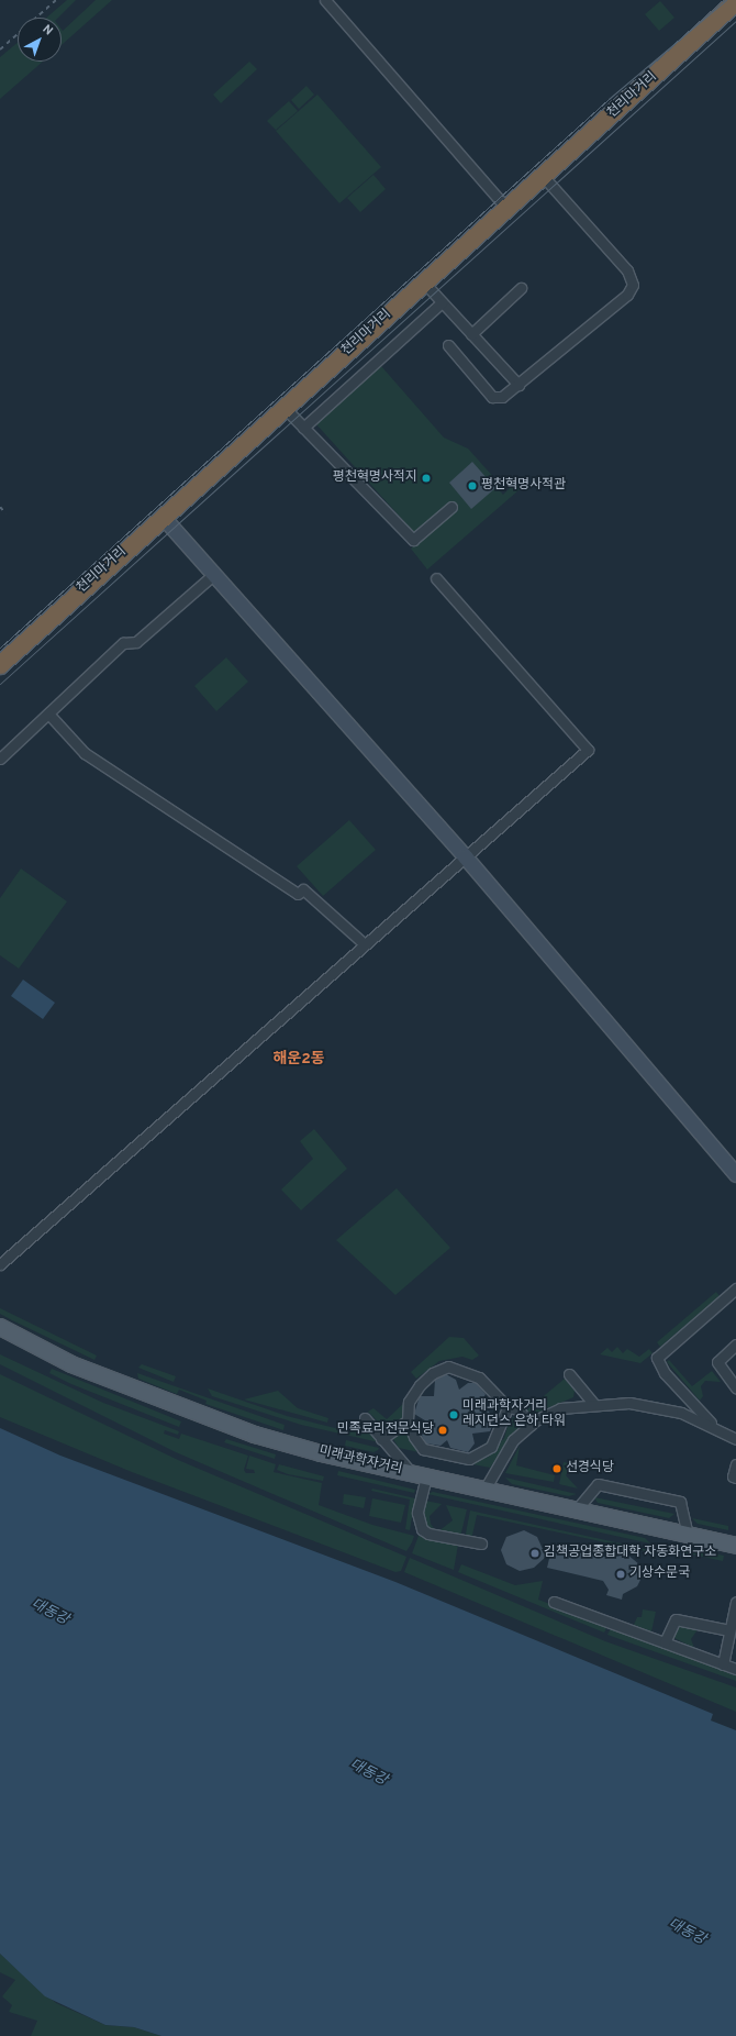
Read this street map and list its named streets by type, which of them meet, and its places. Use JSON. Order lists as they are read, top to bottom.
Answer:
{
  "streets": {
    "highway": ["천리마거리"],
    "main road": ["미래과학자거리"]
  },
  "districts": ["해운2동"],
  "water": ["대동강"],
  "places": [
    "평천혁명사적지",
    "평천혁명사적관",
    "미래과학자거리 레지던스 은하 타워",
    "민족료리전문식당",
    "선경식당",
    "김책공업종합대학 자동화연구소",
    "기상수문국"
  ],
  "north": "top right"
}
